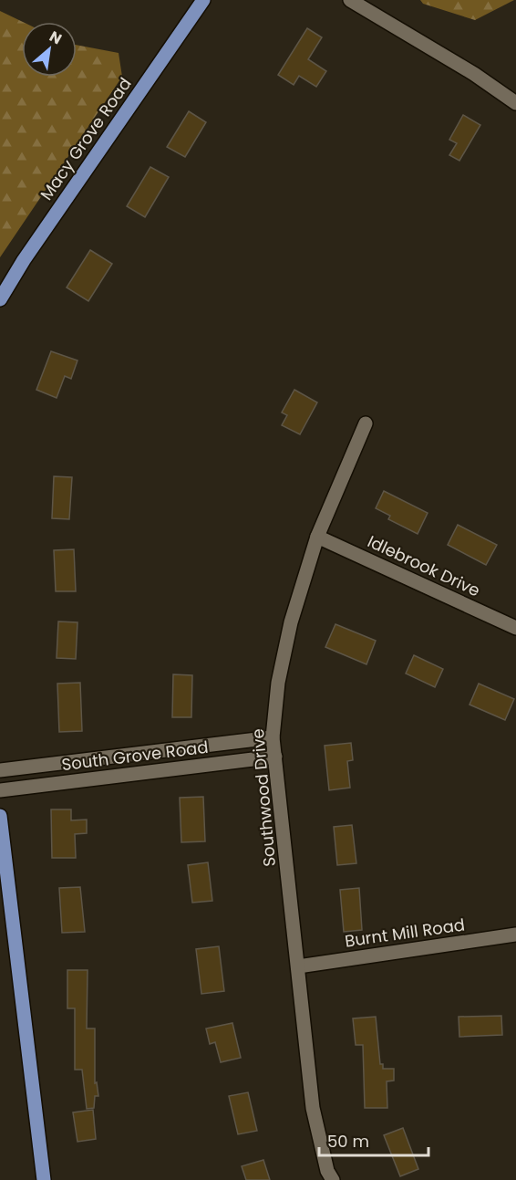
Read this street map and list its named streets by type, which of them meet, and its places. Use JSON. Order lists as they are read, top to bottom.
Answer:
{
  "streets": {
    "main road": ["Macy Grove Road"],
    "street": [
      "Idlebrook Drive",
      "South Grove Road",
      "Southwood Drive",
      "Burnt Mill Road"
    ]
  },
  "crossings": [
    ["Idlebrook Drive", "Southwood Drive"],
    ["South Grove Road", "Southwood Drive"],
    ["Southwood Drive", "Burnt Mill Road"]
  ],
  "scale_bar": "50 m",
  "north": "top right"
}
